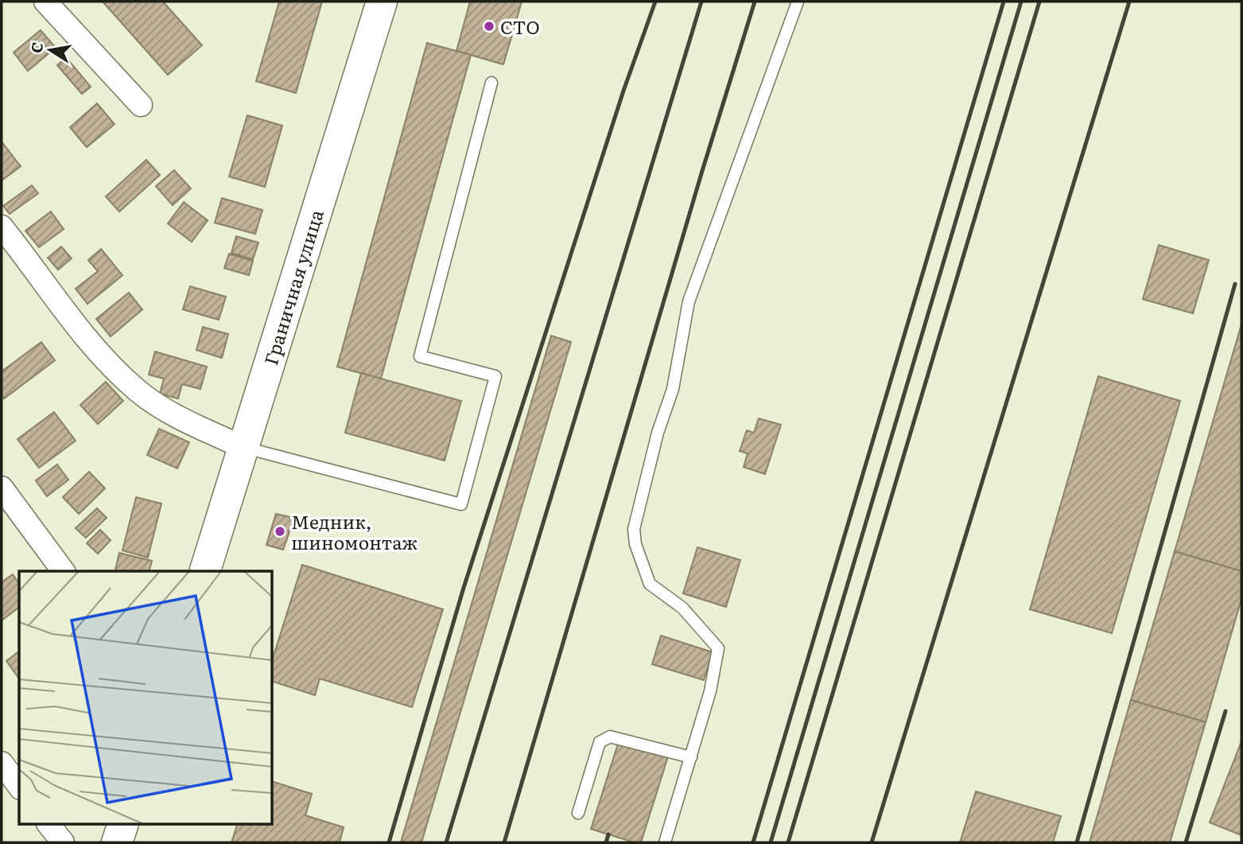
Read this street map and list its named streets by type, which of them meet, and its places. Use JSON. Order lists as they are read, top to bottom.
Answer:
{
  "streets": {
    "main road": ["Граничная улица"]
  },
  "places": ["СТО", "Медник, шиномонтаж"],
  "north": "left"
}
